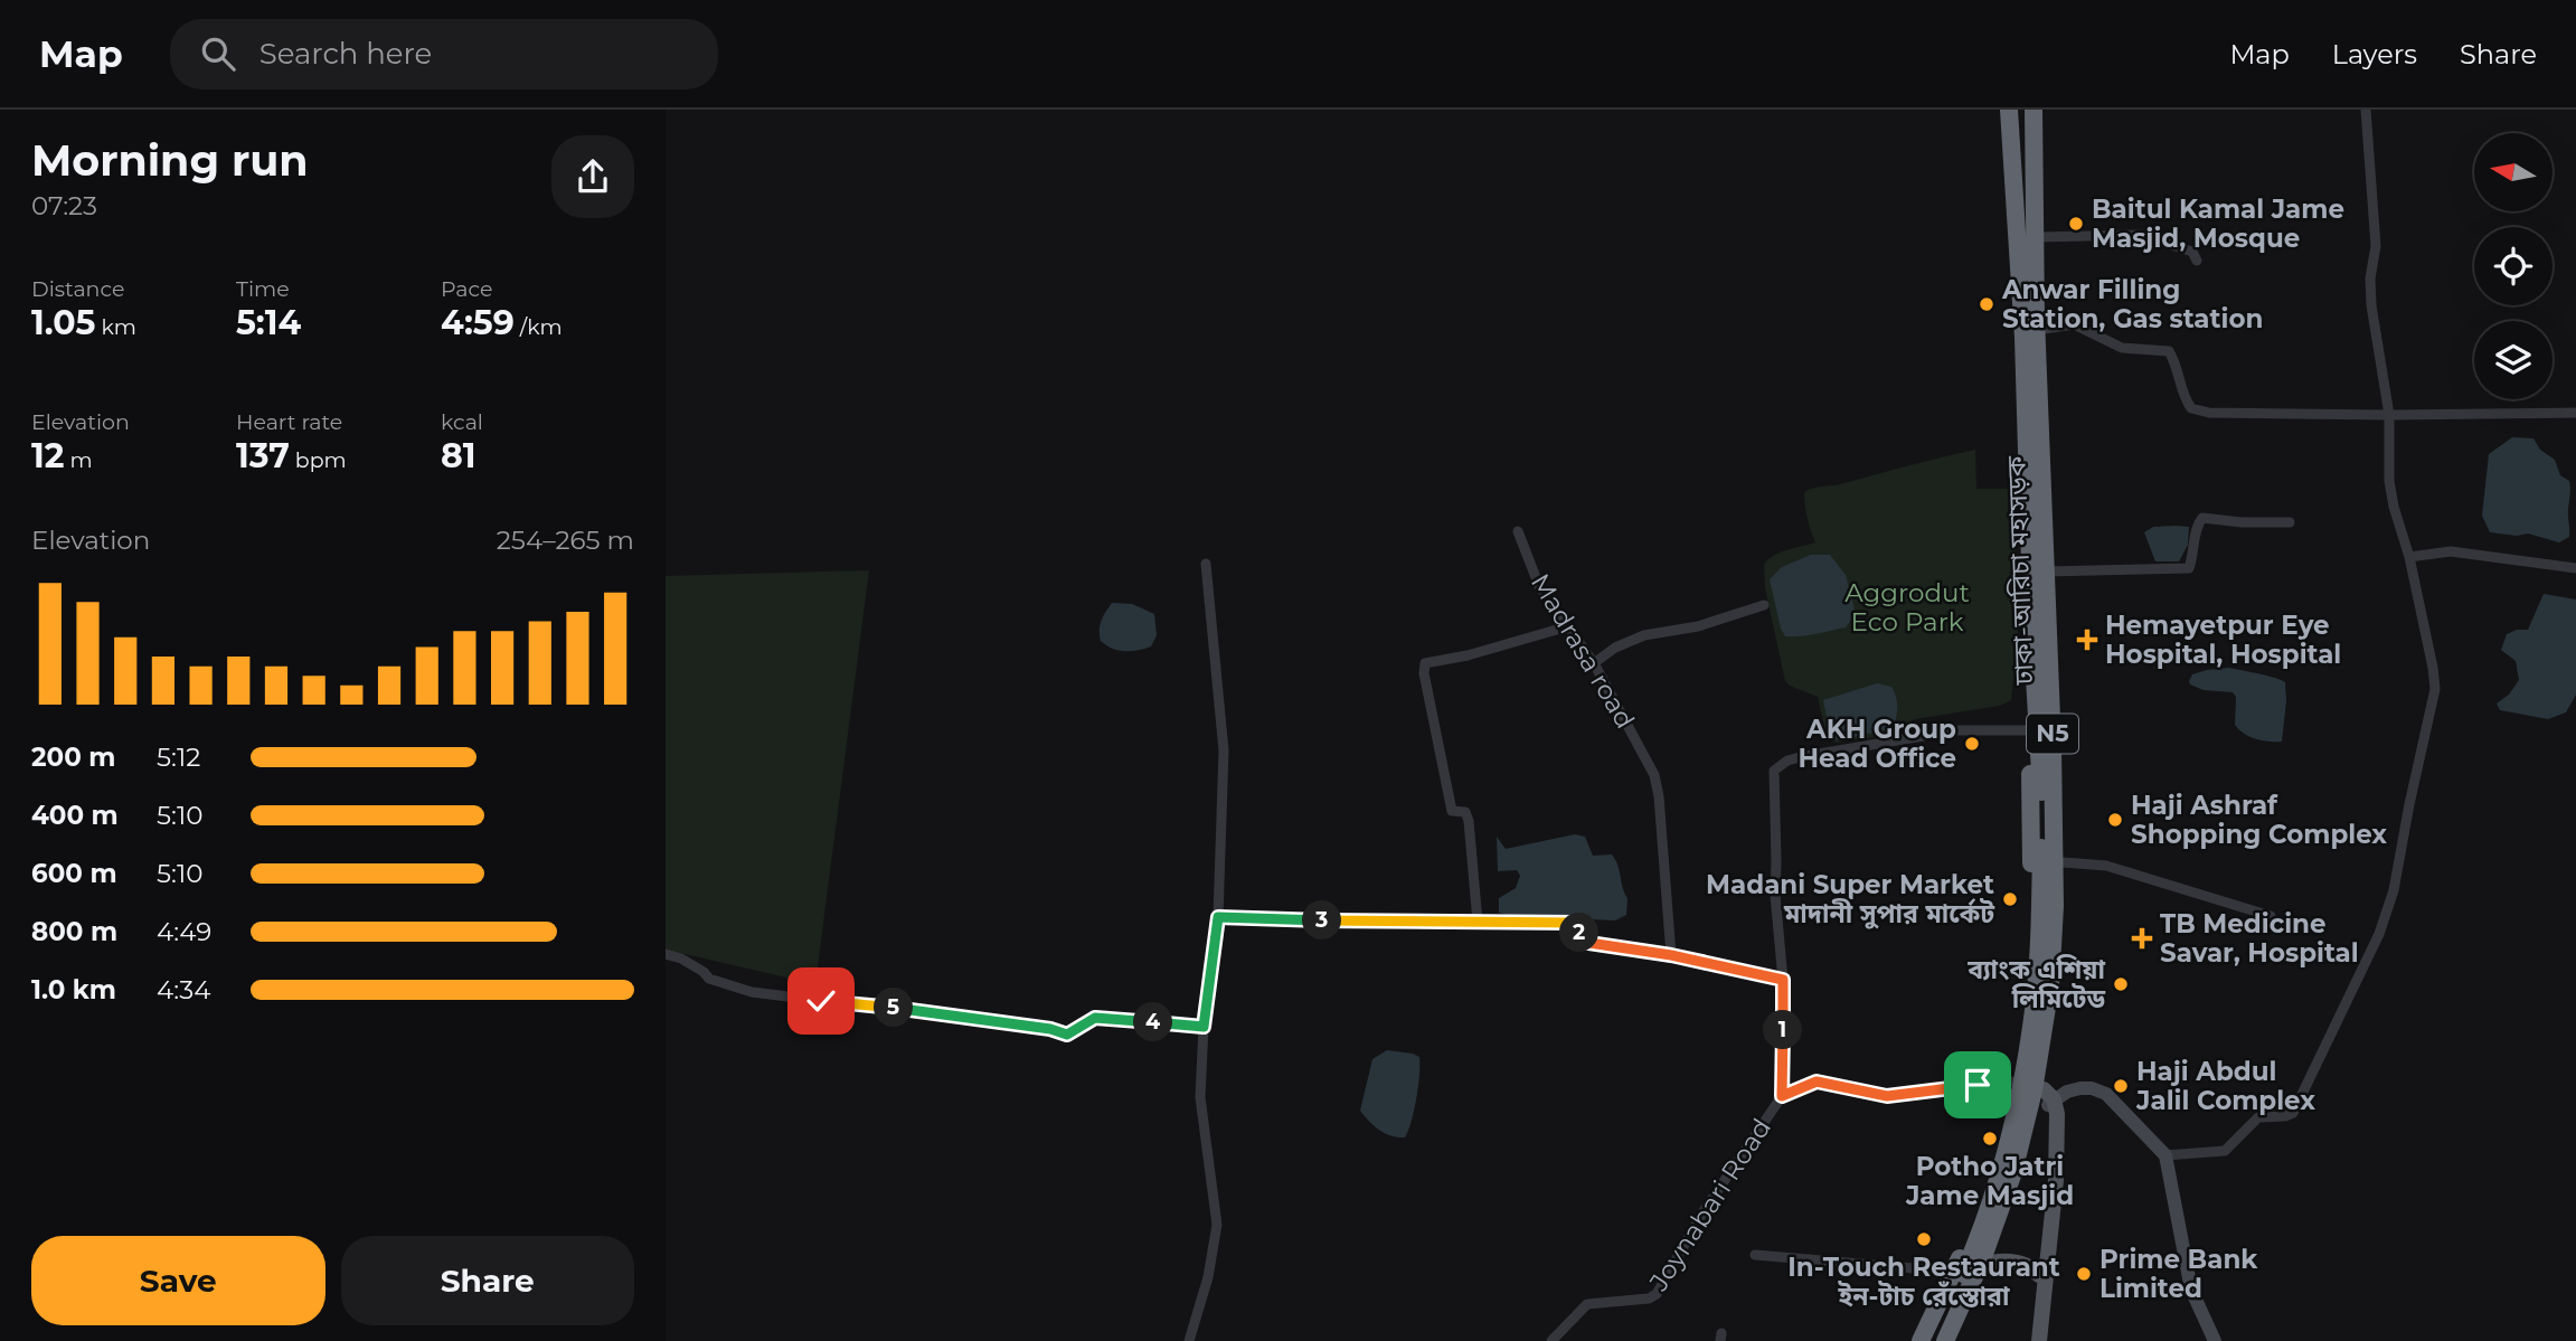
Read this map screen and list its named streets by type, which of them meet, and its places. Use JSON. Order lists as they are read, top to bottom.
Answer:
{
  "streets": {
    "highway": ["ঢাকা-আরিচা মহাসড়ক", "N5"],
    "street": ["Madrasa road", "Joynabari Road"]
  },
  "parks": ["Aggrodut Eco Park"],
  "places": {
    "other": [
      "Baitul Kamal Jame Masjid, Mosque",
      "Anwar Filling Station, Gas station",
      "AKH Group Head Office",
      "Haji Ashraf Shopping Complex",
      "Madani Super Market মাদানী সুপার মার্কেট",
      "ব্যাংক এশিয়া লিমিটেড",
      "Haji Abdul Jalil Complex",
      "Potho Jatri Jame Masjid",
      "In-Touch Restaurant ইন-টাচ রেঁস্তোরা",
      "Prime Bank Limited"
    ],
    "health": ["Hemayetpur Eye Hospital, Hospital", "TB Medicine Savar, Hospital"]
  },
  "north": "left",
  "page": {
    "header": "Map",
    "search": "Search here",
    "nav": ["Map", "Layers", "Share"],
    "heading": ["Morning run", "07:23"],
    "stats": [
      ["Distance", "1.05 km"],
      ["Time", "5:14"],
      ["Pace", "4:59 /km"],
      ["Elevation", "12 m"],
      ["Heart rate", "137 bpm"],
      ["kcal", "81"]
    ],
    "chart": ["Elevation", "254–265 m"],
    "list": [
      {
        "name": "200 m",
        "note": "5:12"
      },
      {
        "name": "400 m",
        "note": "5:10"
      },
      {
        "name": "600 m",
        "note": "5:10"
      },
      {
        "name": "800 m",
        "note": "4:49"
      },
      {
        "name": "1.0 km",
        "note": "4:34"
      }
    ],
    "pins": [
      "3",
      "2",
      "5",
      "4",
      "1"
    ],
    "buttons": ["Save", "Share"]
  }
}
